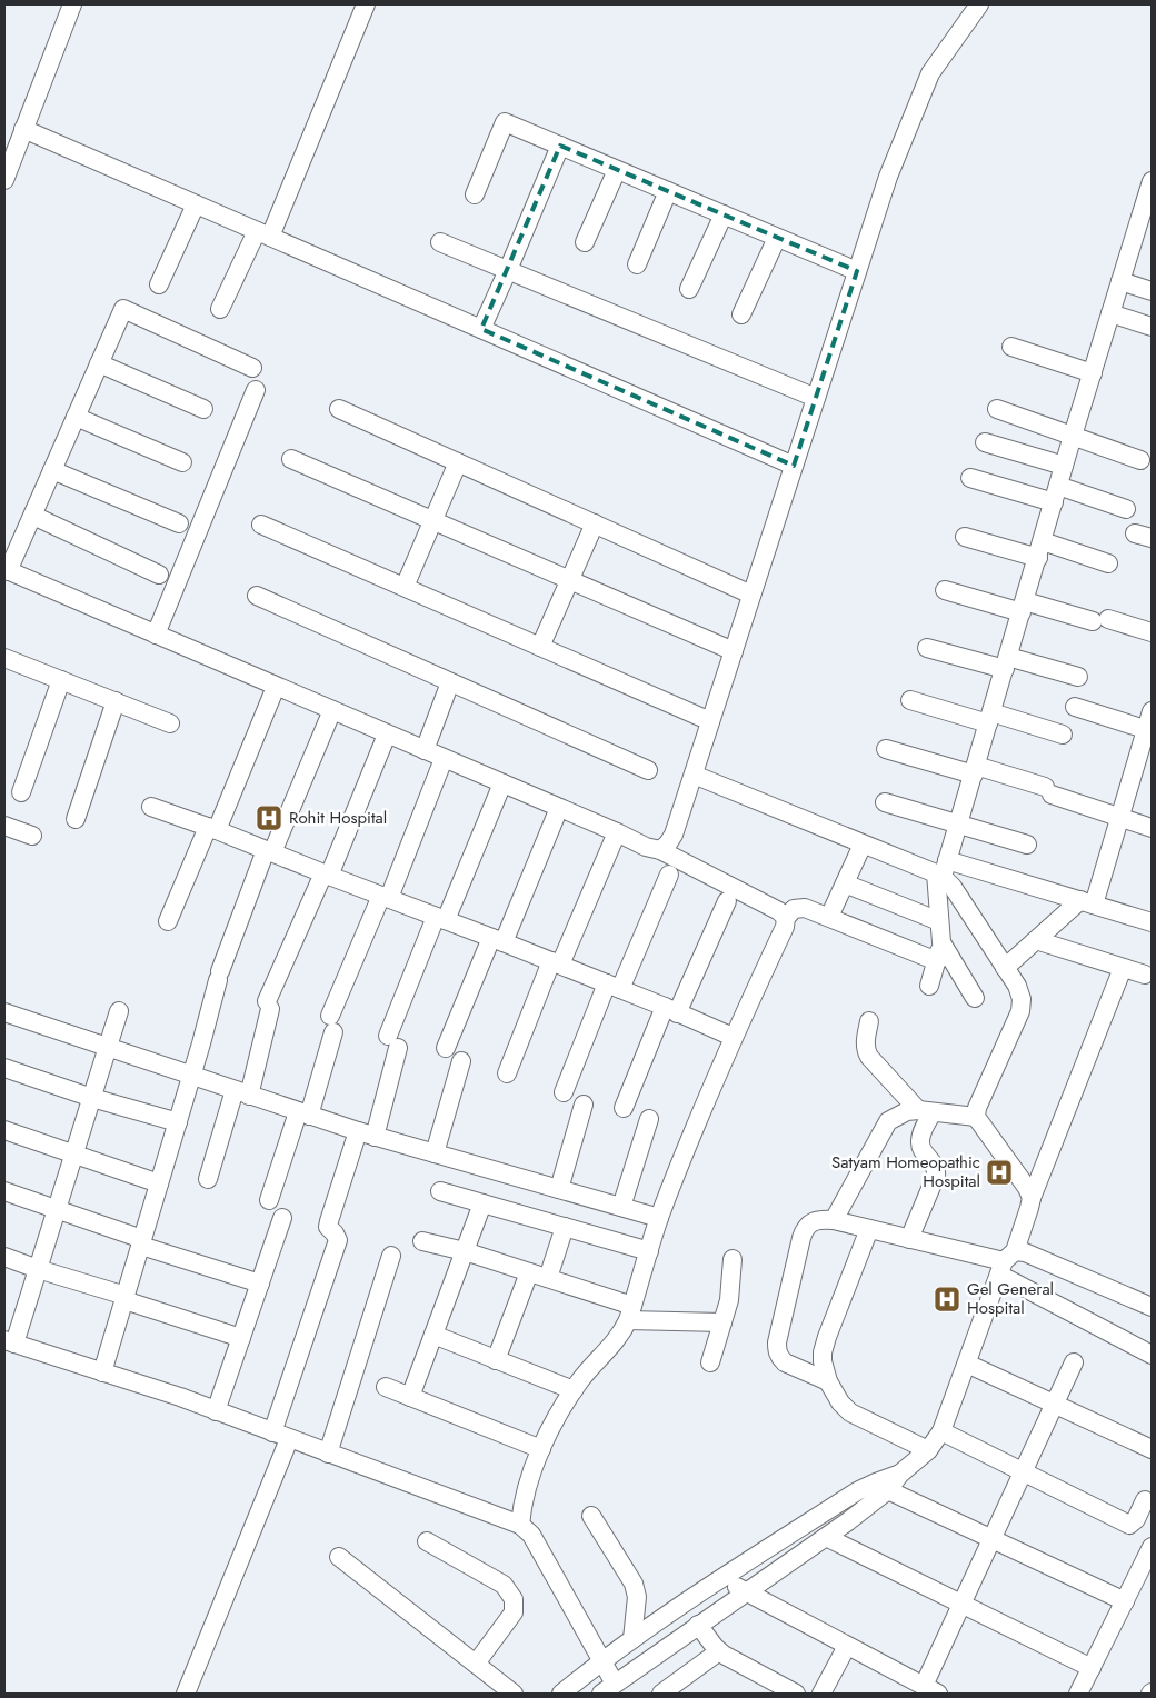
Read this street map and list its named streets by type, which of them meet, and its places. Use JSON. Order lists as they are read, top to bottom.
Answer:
{
  "places": {
    "hospital": ["Rohit Hospital", "Satyam Homeopathic Hospital", "Gel General Hospital"]
  }
}
